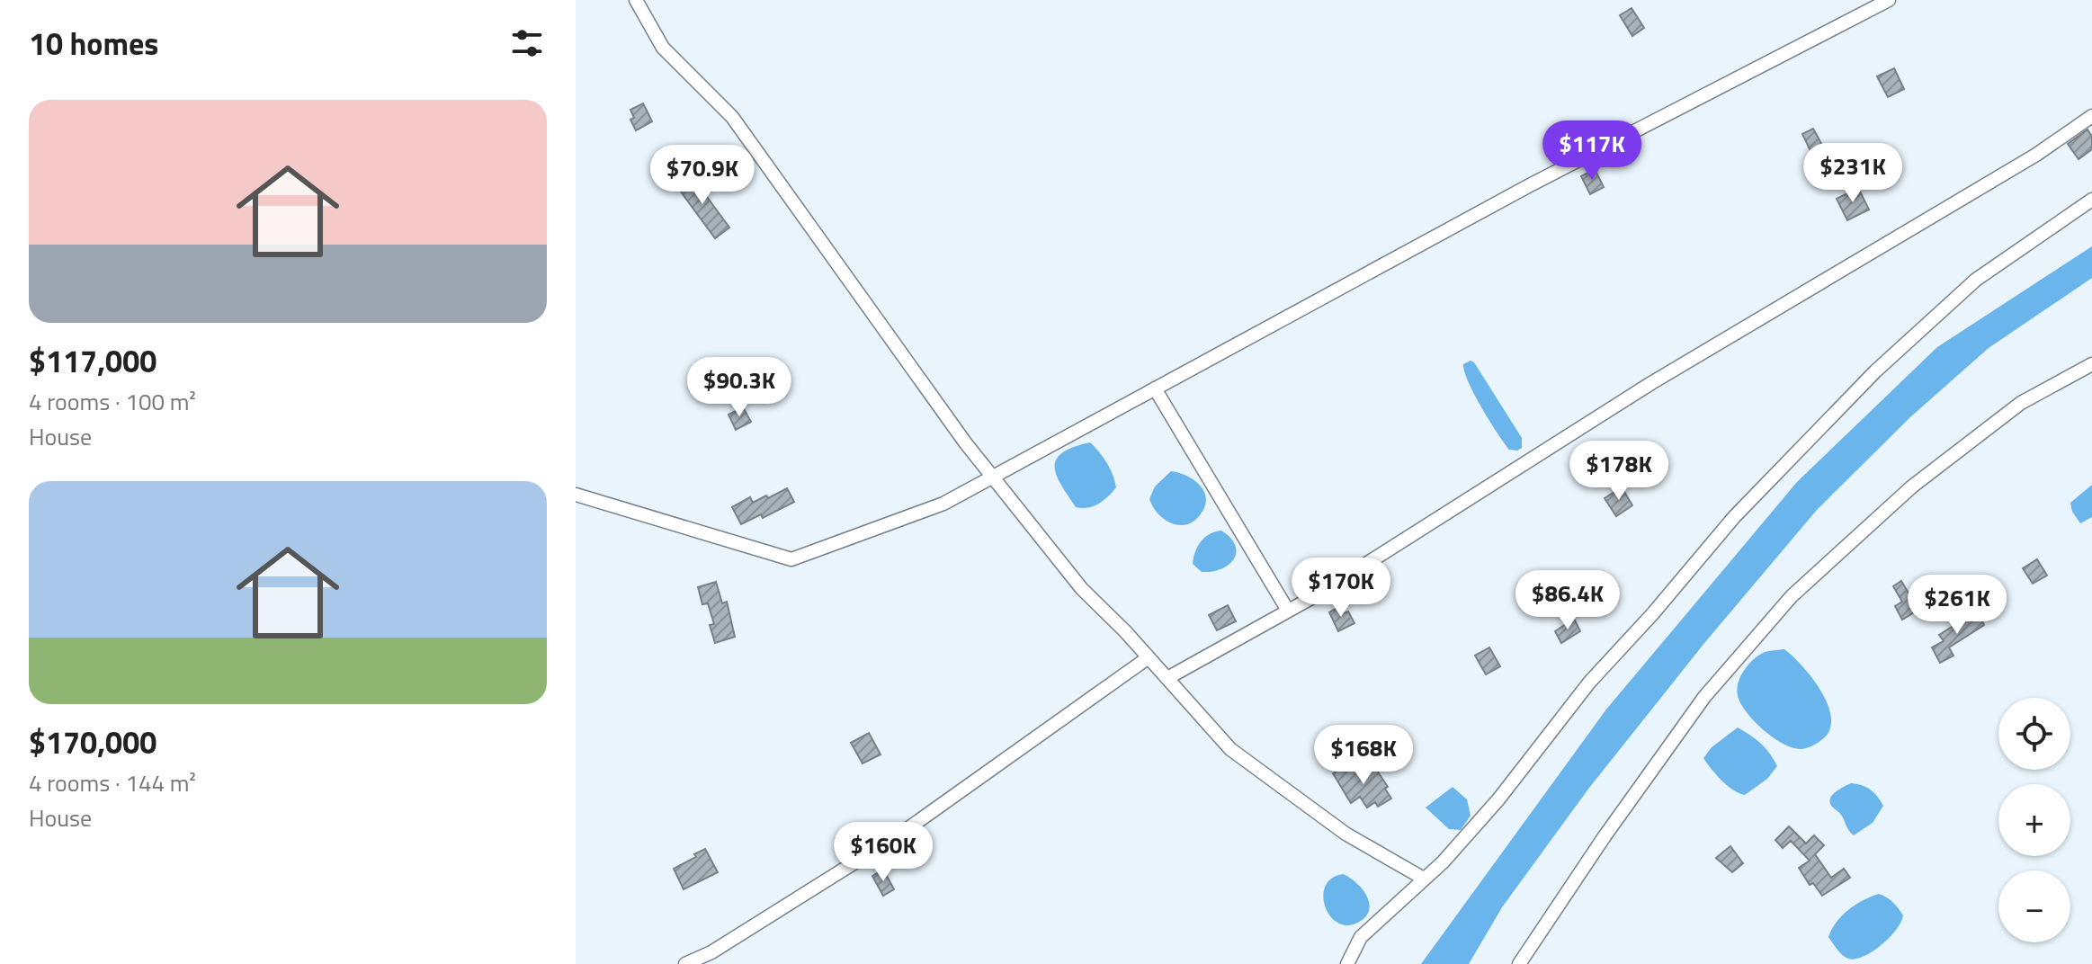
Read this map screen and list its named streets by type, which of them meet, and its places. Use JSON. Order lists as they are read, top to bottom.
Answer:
{
  "page": {
    "heading": "10 homes",
    "list": [
      {
        "name": "$117,000",
        "note": "4 rooms · 100 m² · House"
      },
      {
        "name": "$170,000",
        "note": "4 rooms · 144 m² · House"
      }
    ],
    "price": [
      "$117K",
      "$231K",
      "$70.9K",
      "$90.3K",
      "$178K",
      "$170K",
      "$86.4K",
      "$261K",
      "$168K",
      "$160K"
    ],
    "map_buttons": ["+", "−"]
  }
}
